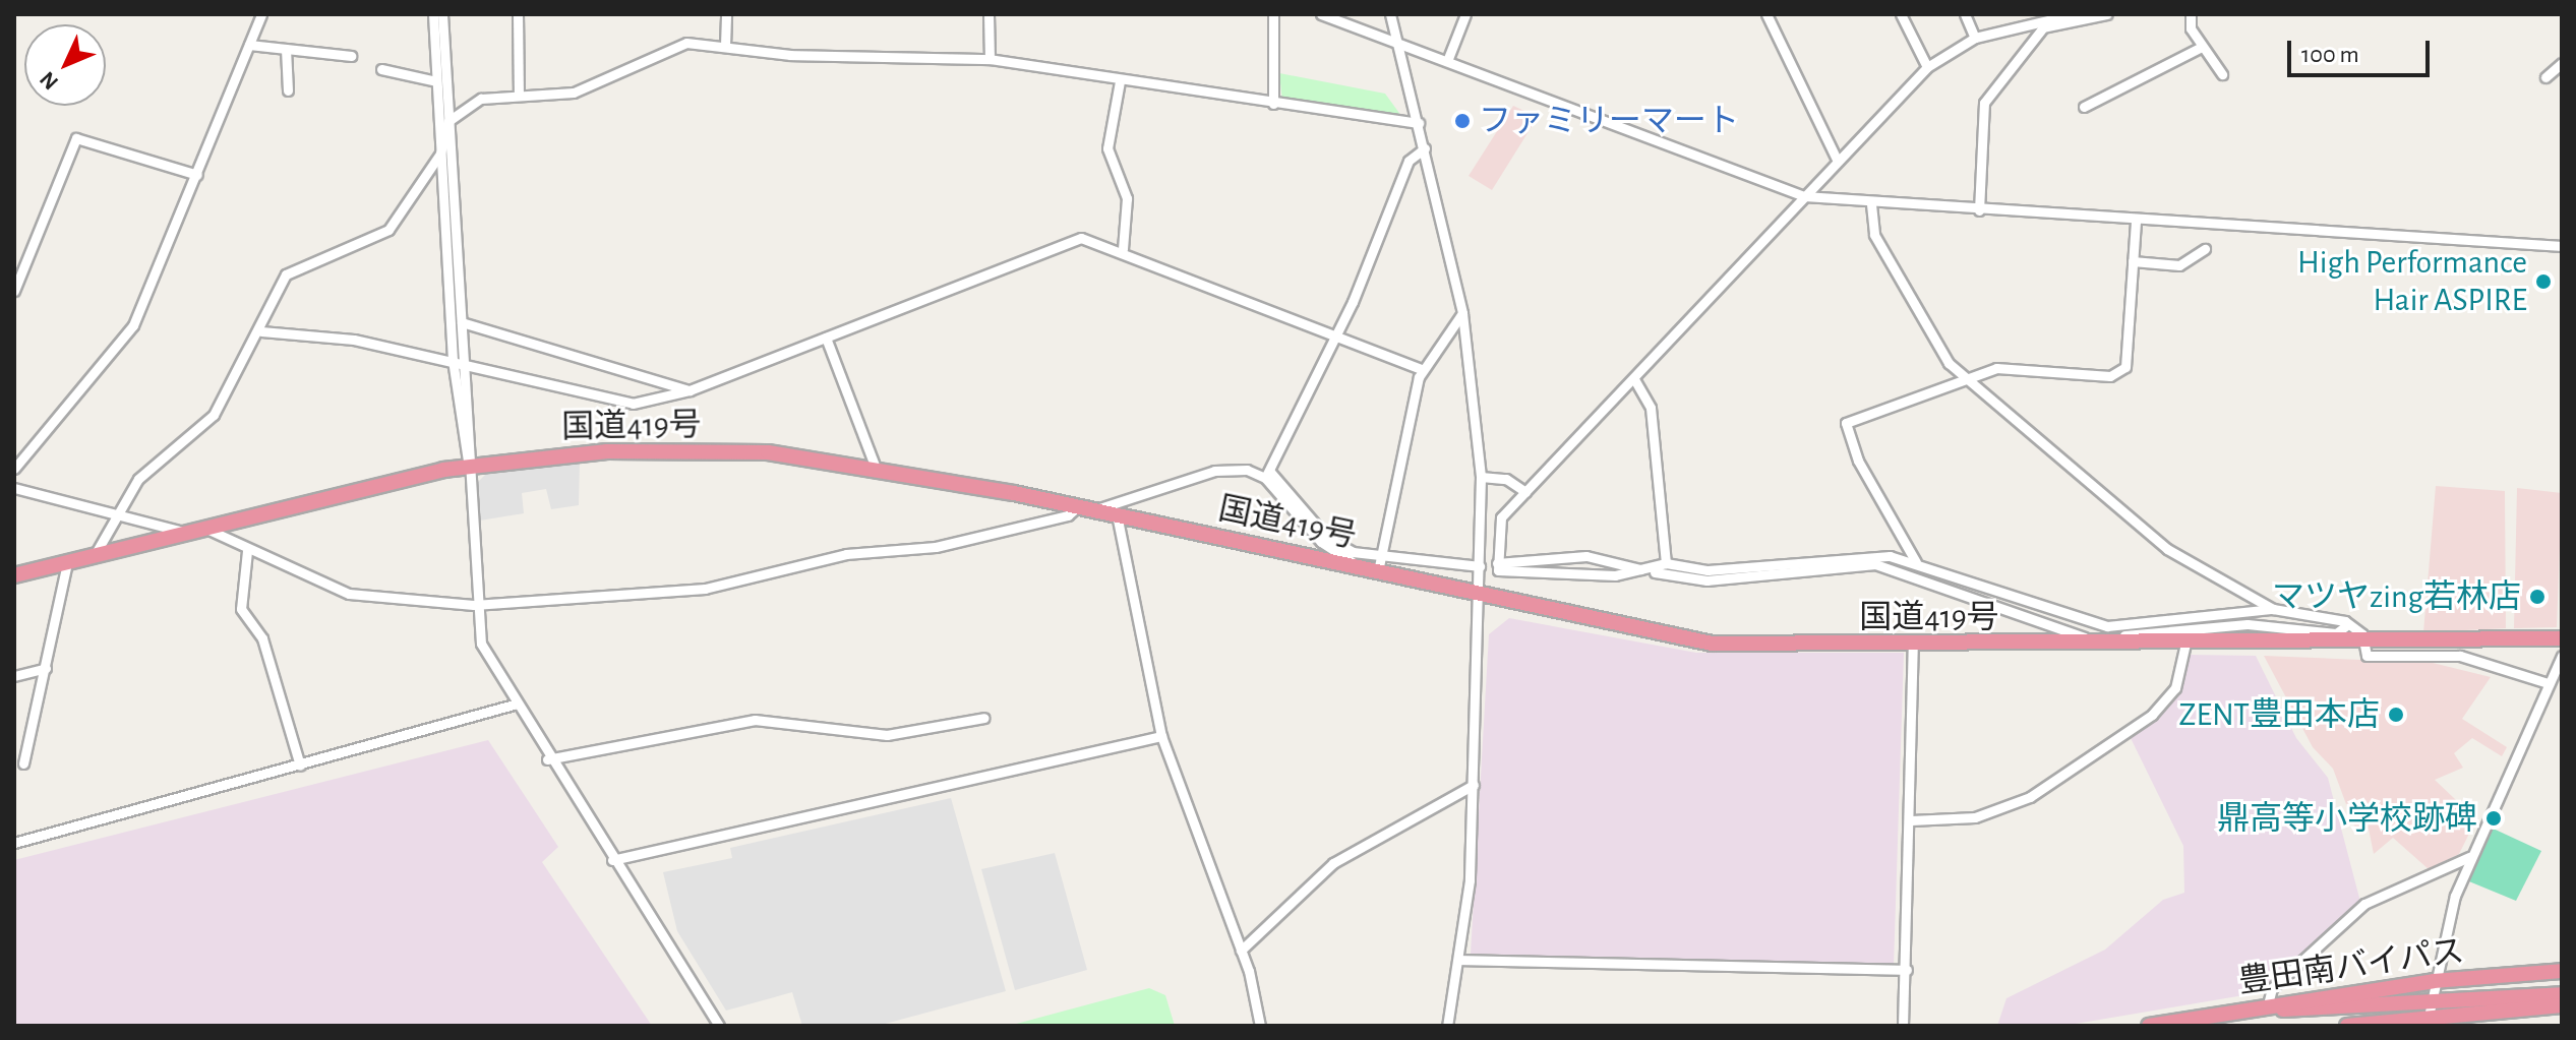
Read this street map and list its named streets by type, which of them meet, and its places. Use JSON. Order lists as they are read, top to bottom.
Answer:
{
  "streets": {
    "highway": ["国道419号", "豊田南バイパス"]
  },
  "places": [
    "ファミリーマート",
    "High Performance Hair ASPIRE",
    "マツヤzing若林店",
    "ZENT豊田本店",
    "鼎高等小学校跡碑"
  ],
  "scale_bar": "100 m",
  "north": "bottom left"
}
